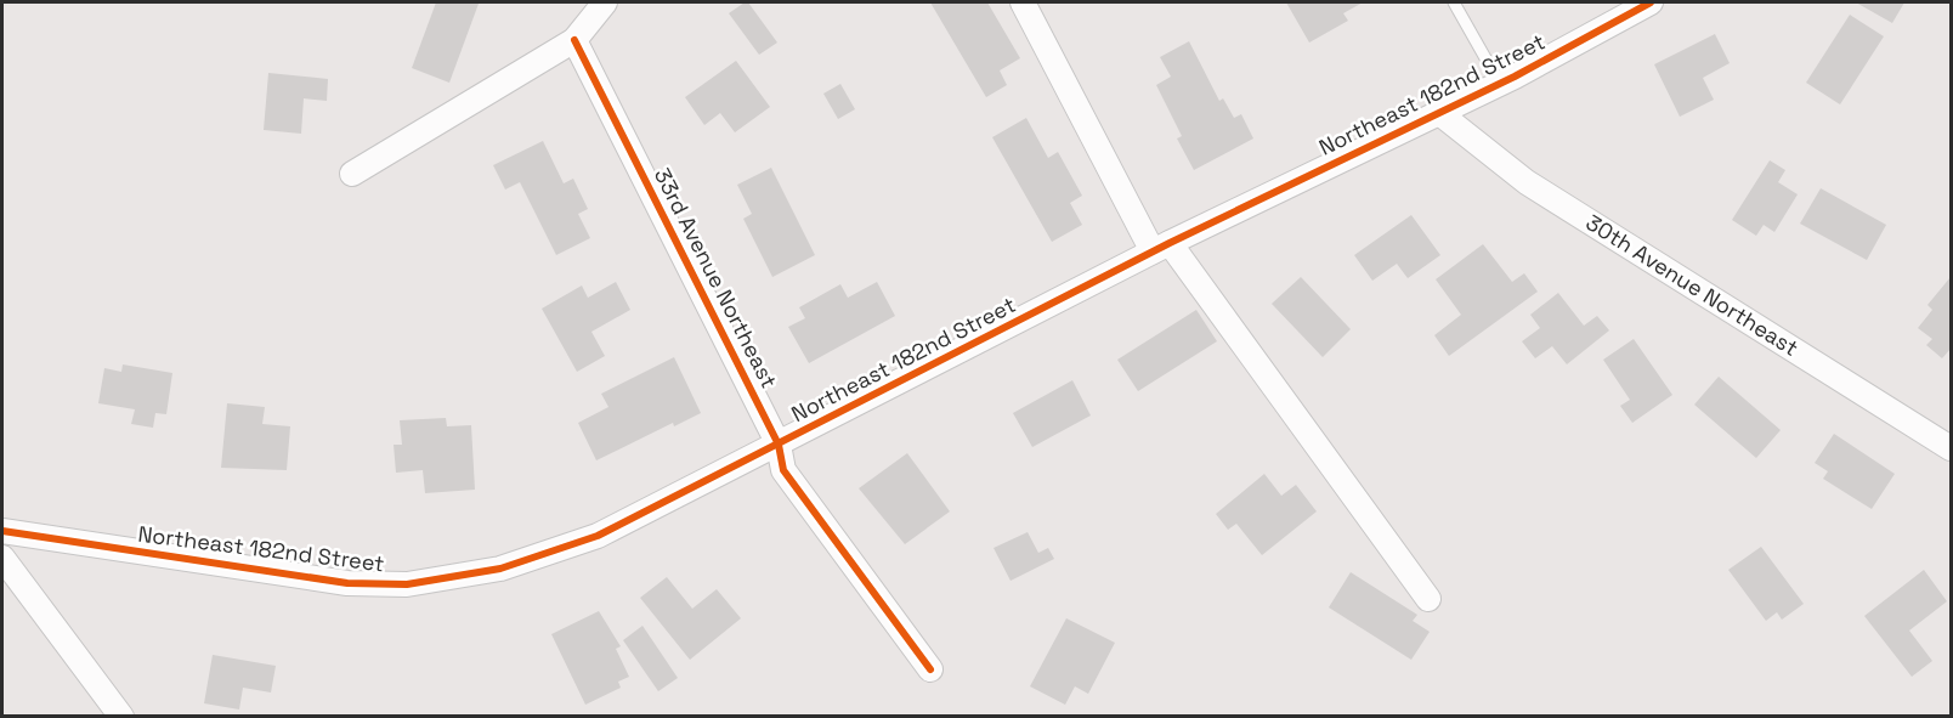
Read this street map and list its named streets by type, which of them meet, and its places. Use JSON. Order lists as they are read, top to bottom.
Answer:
{
  "streets": {
    "street": ["Northeast 182nd Street", "33rd Avenue Northeast", "30th Avenue Northeast"]
  },
  "crossings": [
    ["Northeast 182nd Street", "33rd Avenue Northeast"],
    ["Northeast 182nd Street", "30th Avenue Northeast"]
  ]
}
